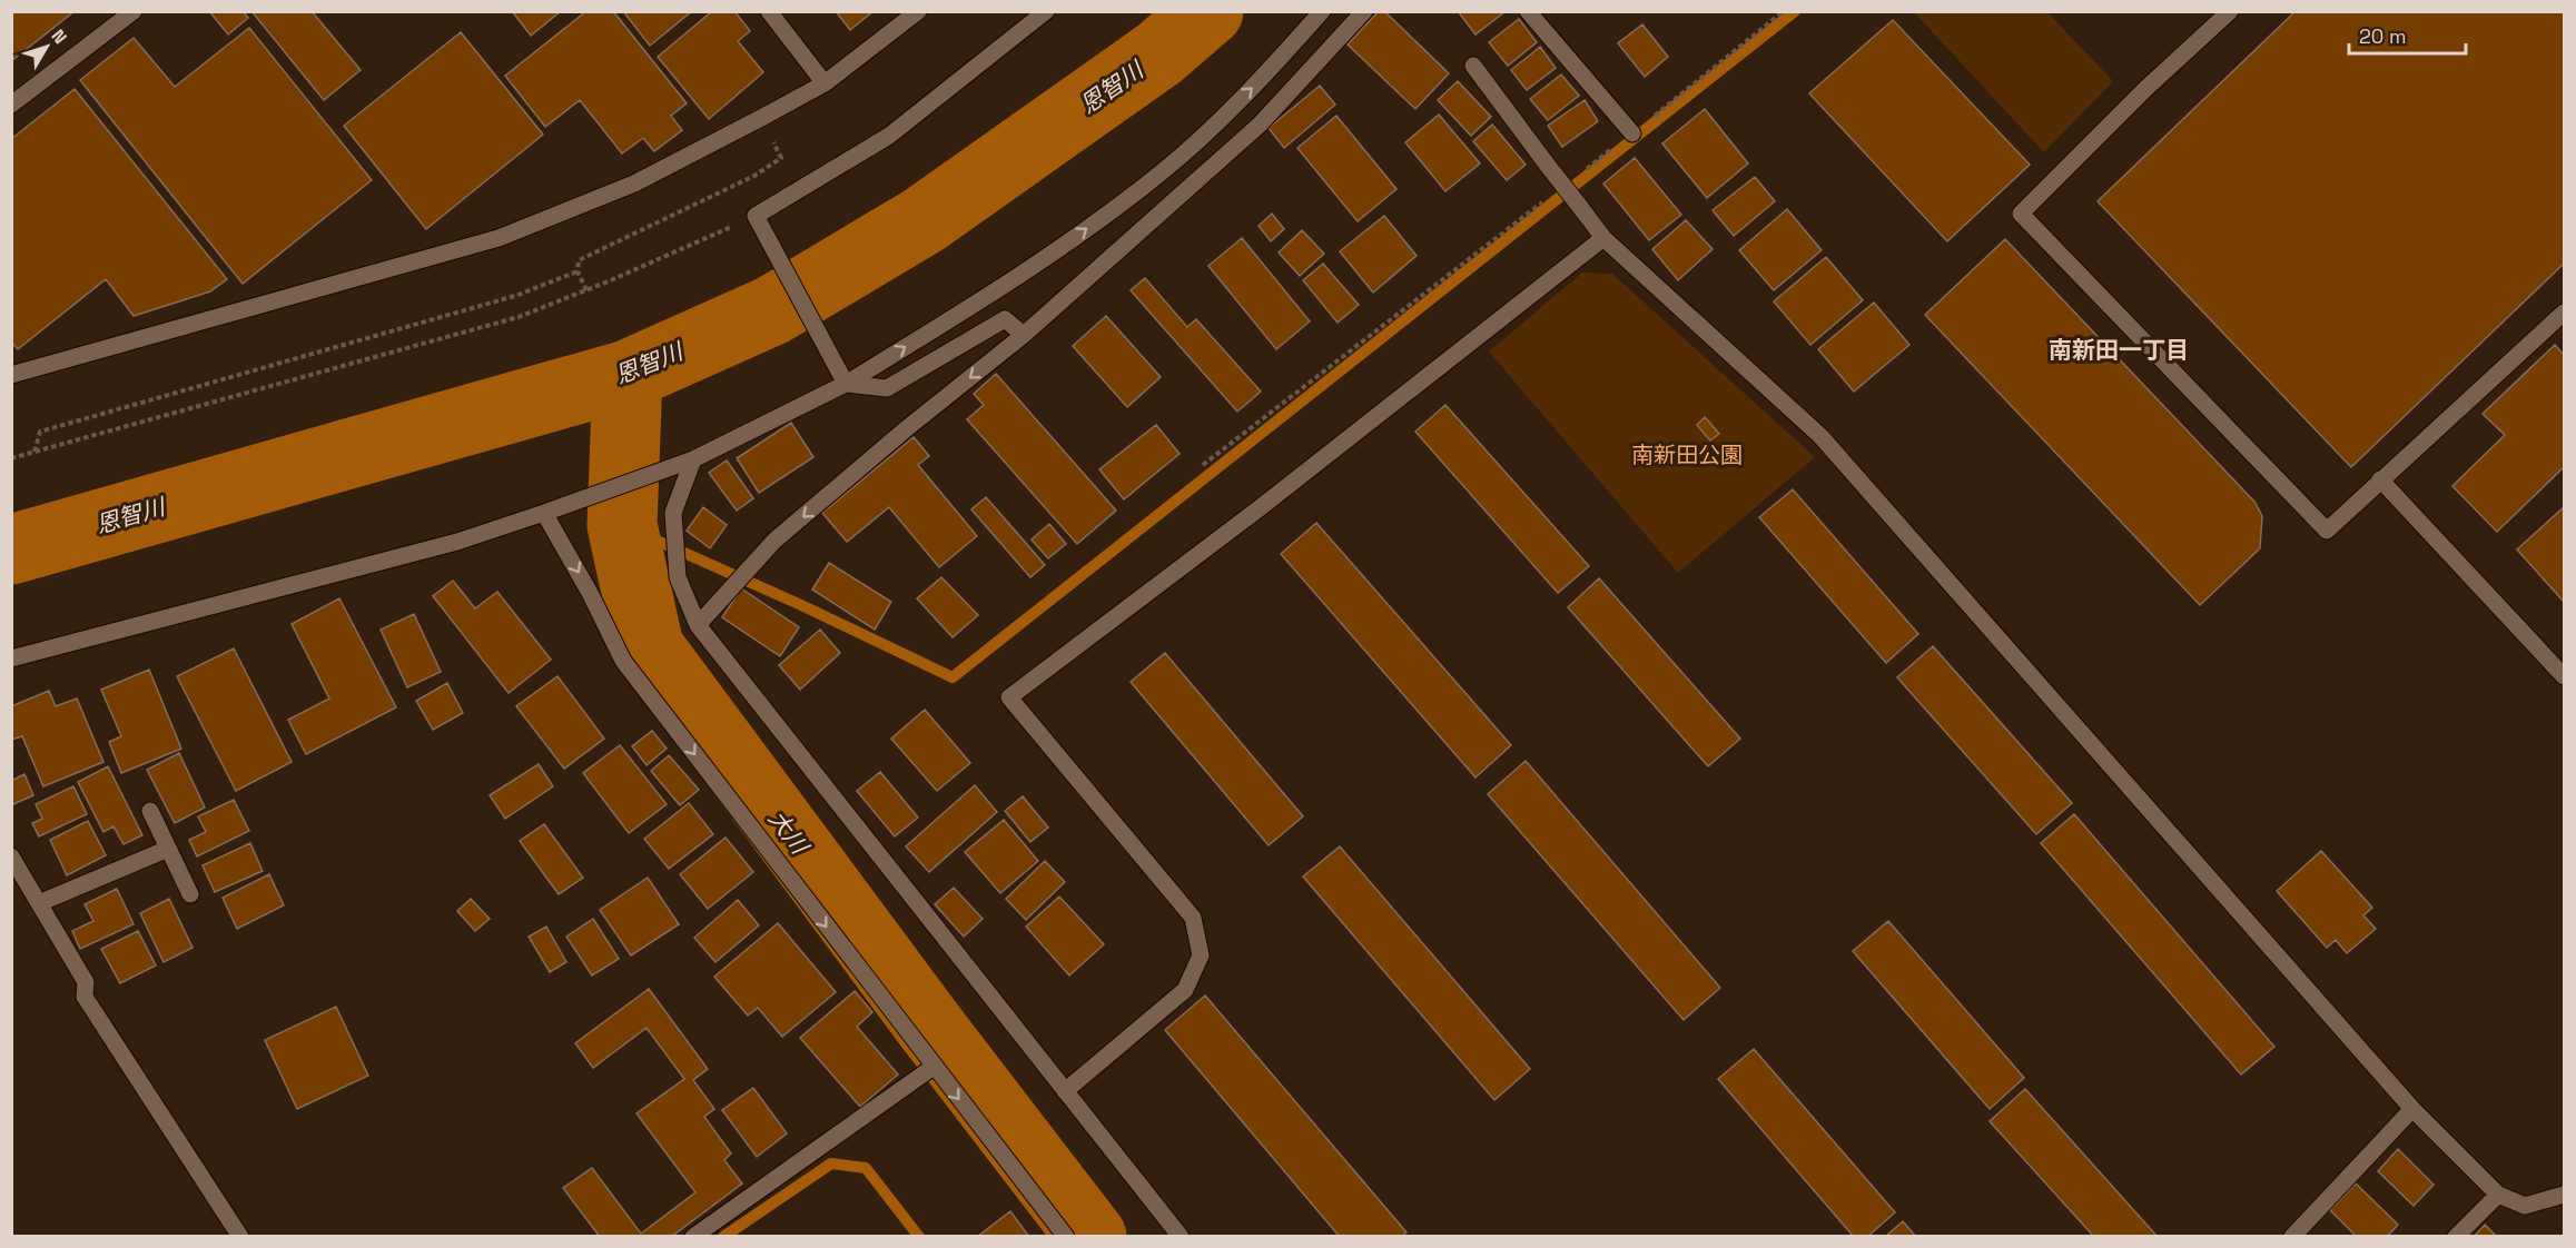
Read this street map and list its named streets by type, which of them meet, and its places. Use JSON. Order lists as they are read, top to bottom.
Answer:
{
  "districts": ["南新田一丁目"],
  "water": ["恩智川", "大川"],
  "parks": ["南新田公園"],
  "scale_bar": "20 m",
  "north": "top right"
}
